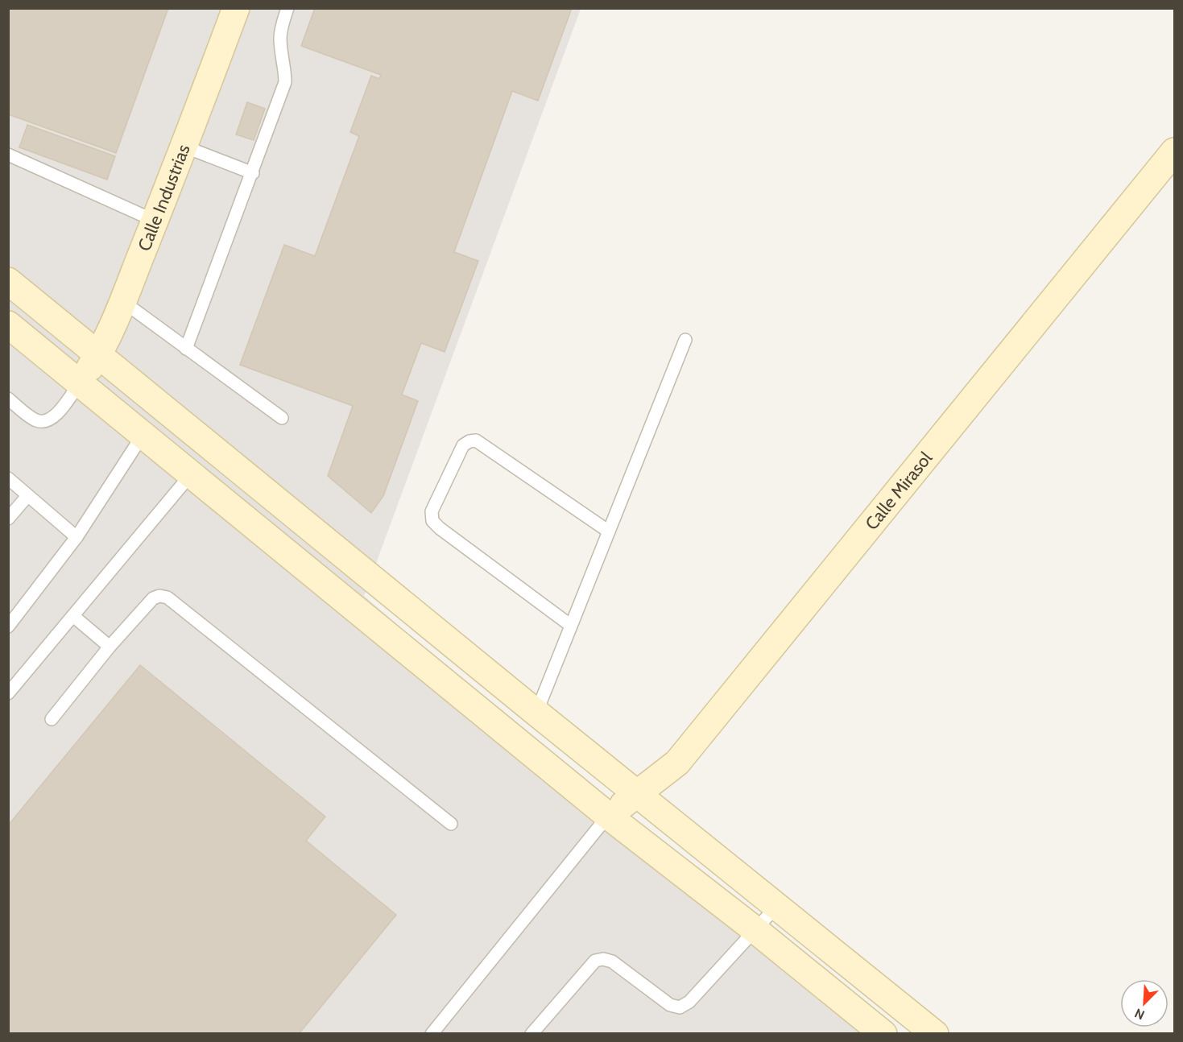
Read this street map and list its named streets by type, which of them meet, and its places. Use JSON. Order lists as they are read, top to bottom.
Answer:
{
  "streets": {
    "main road": ["Calle Industrias", "Calle Mirasol"]
  },
  "north": "bottom left"
}
